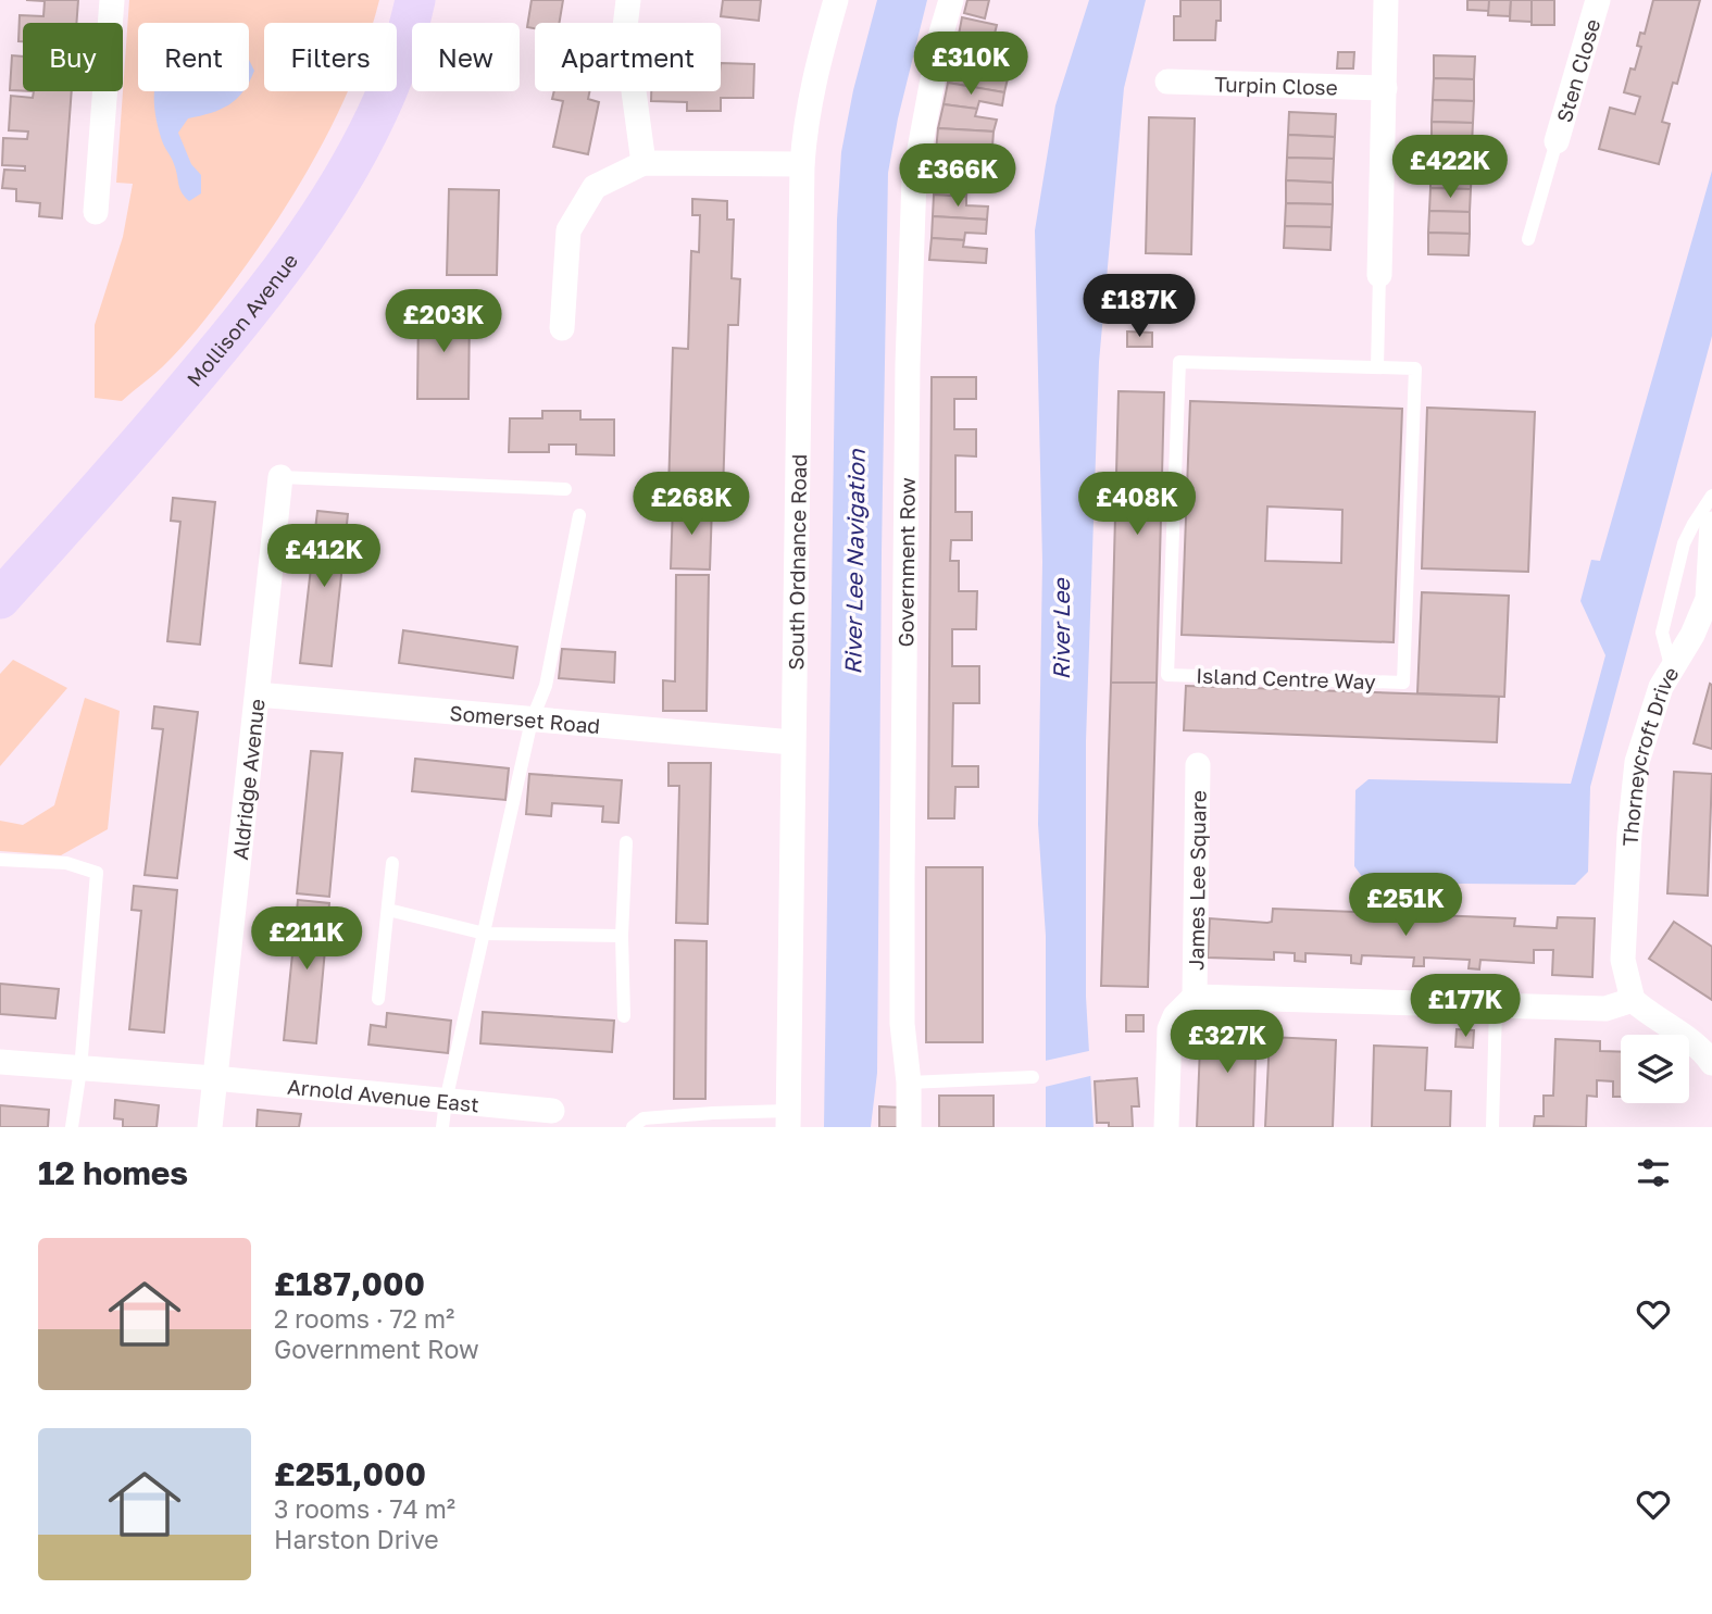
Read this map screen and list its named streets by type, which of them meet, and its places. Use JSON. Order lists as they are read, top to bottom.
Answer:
{
  "streets": {
    "main road": ["Mollison Avenue"],
    "street": [
      "Sten Close",
      "Turpin Close",
      "South Ordnance Road",
      "Government Row",
      "Somerset Road",
      "Thorneycroft Drive",
      "Aldridge Avenue",
      "James Lee Square",
      "Arnold Avenue East"
    ],
    "lane": ["Island Centre Way"]
  },
  "crossings": [
    ["South Ordnance Road", "Somerset Road"],
    ["Somerset Road", "Aldridge Avenue"],
    ["Aldridge Avenue", "Arnold Avenue East"]
  ],
  "water": ["River Lee Navigation", "River Lee"],
  "page": {
    "chip": [
      "Buy",
      "Rent",
      "Filters",
      "New",
      "Apartment"
    ],
    "price": [
      "£310K",
      "£422K",
      "£366K",
      "£187K",
      "£203K",
      "£268K",
      "£408K",
      "£412K",
      "£251K",
      "£211K",
      "£177K",
      "£327K"
    ],
    "heading": "12 homes",
    "list": [
      {
        "name": "£187,000",
        "note": "2 rooms · 72 m² · Government Row"
      },
      {
        "name": "£251,000",
        "note": "3 rooms · 74 m² · Harston Drive"
      }
    ]
  }
}
